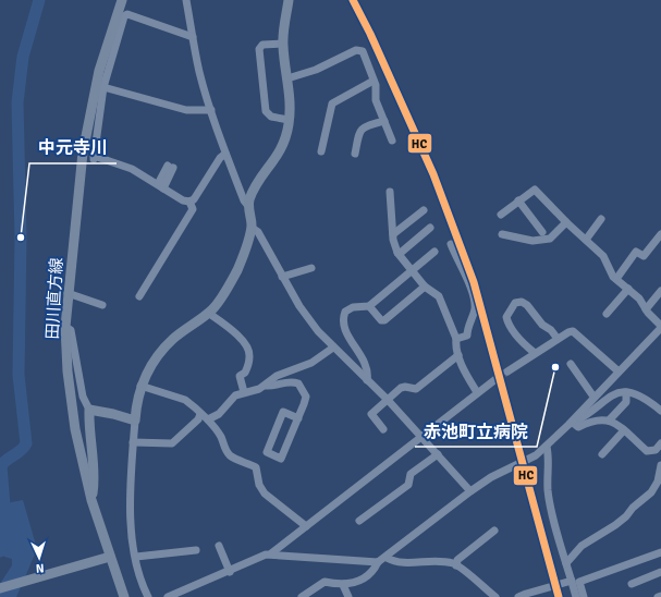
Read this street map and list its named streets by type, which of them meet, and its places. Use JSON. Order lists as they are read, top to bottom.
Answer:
{
  "streets": {
    "main road": ["田川直方線"]
  },
  "places": ["中元寺川", "赤池町立病院"],
  "lines": ["transit line HC"],
  "north": "bottom"
}
